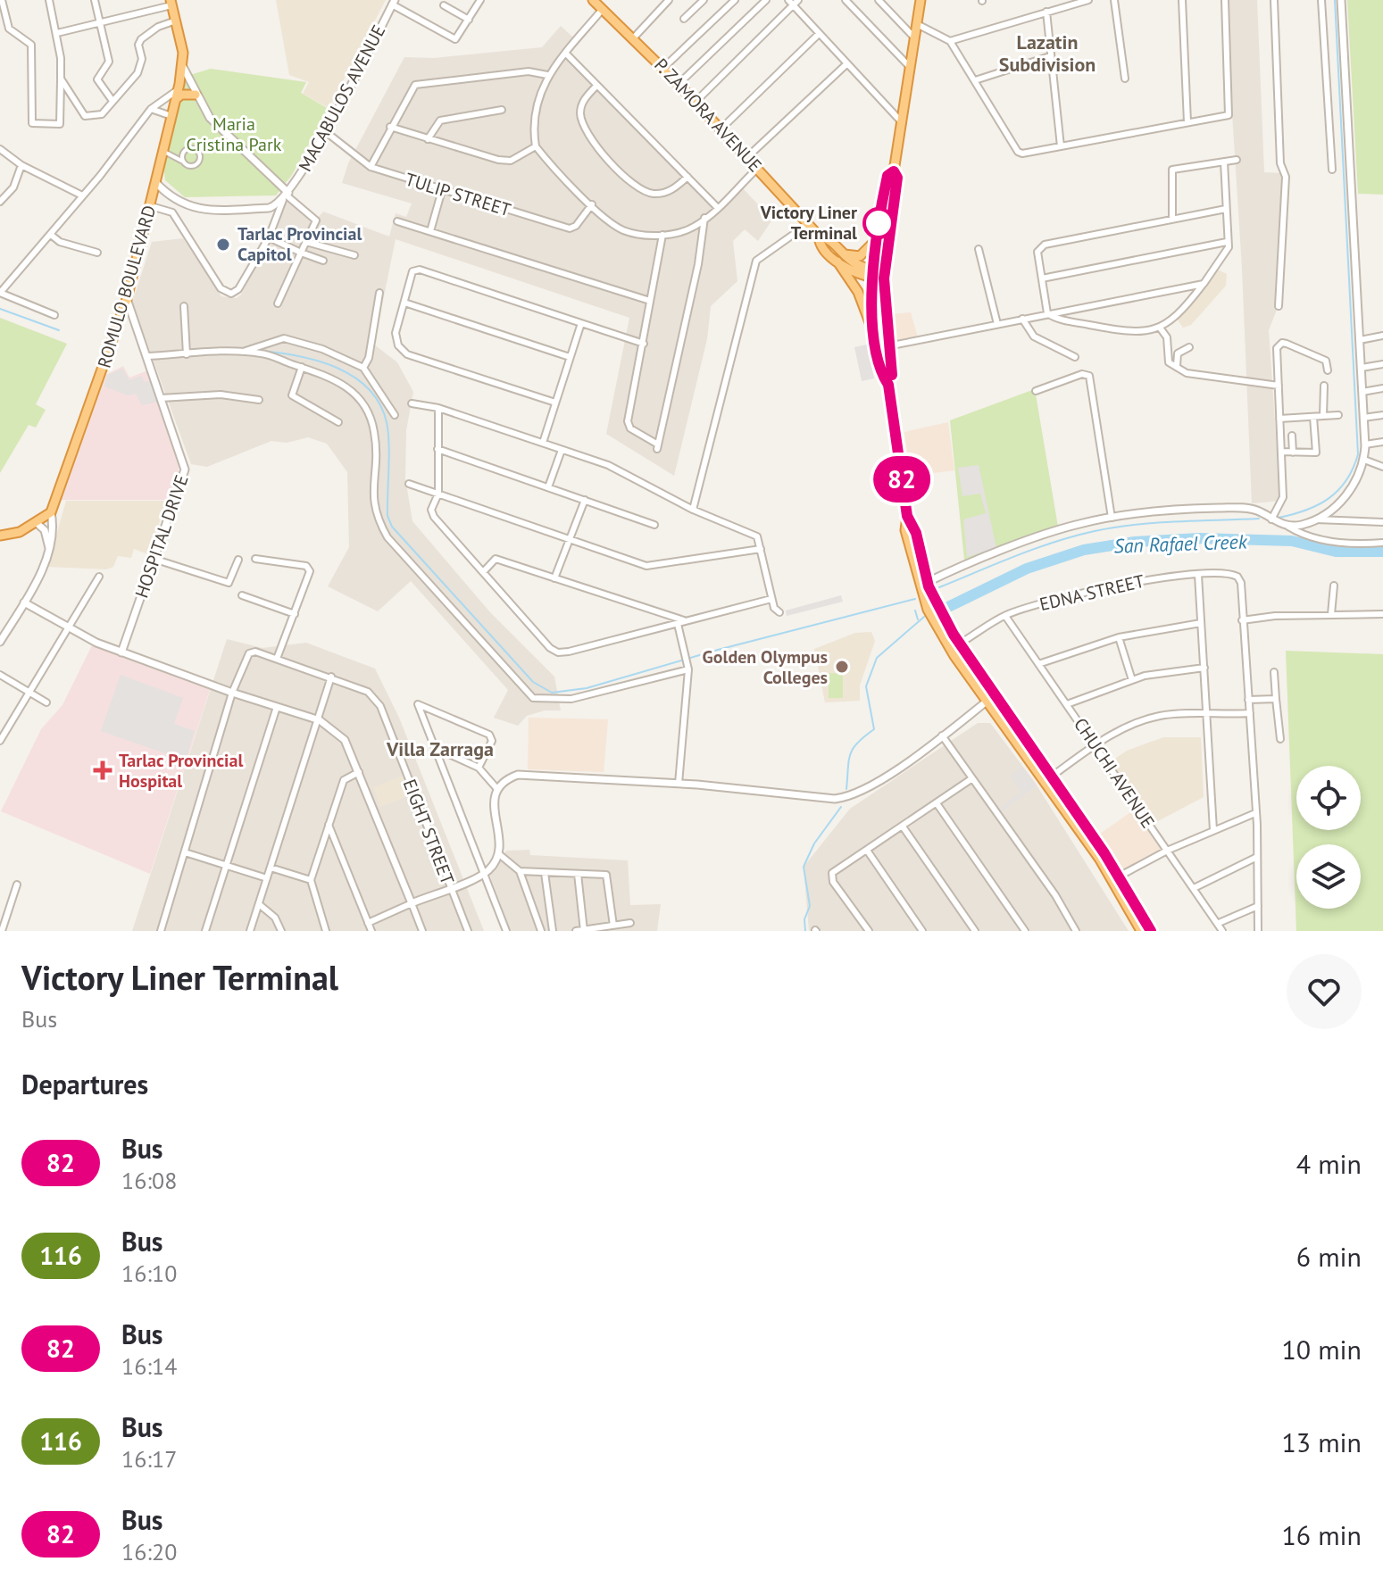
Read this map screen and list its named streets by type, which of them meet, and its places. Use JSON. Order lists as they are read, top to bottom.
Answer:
{
  "streets": {
    "highway": ["P. ZAMORA AVENUE", "ROMULO BOULEVARD"],
    "street": [
      "MACABULOS AVENUE",
      "TULIP STREET",
      "HOSPITAL DRIVE",
      "EDNA STREET",
      "CHUCHI AVENUE",
      "EIGHT STREET"
    ]
  },
  "crossings": [
    ["MACABULOS AVENUE", "TULIP STREET"],
    ["ROMULO BOULEVARD", "HOSPITAL DRIVE"],
    ["EDNA STREET", "CHUCHI AVENUE"]
  ],
  "districts": ["Lazatin Subdivision", "Villa Zarraga"],
  "water": ["San Rafael Creek"],
  "parks": ["Maria Cristina Park"],
  "places": {
    "other": ["Victory Liner Terminal", "Tarlac Provincial Capitol", "Golden Olympus Colleges"],
    "health": ["Tarlac Provincial Hospital"]
  },
  "lines": ["bus line 82"],
  "page": {
    "on_map": "82",
    "heading": [
      ["Victory Liner Terminal", "Bus"],
      "Departures"
    ],
    "list": [
      {
        "mark": "82",
        "name": "Bus",
        "note": "16:08",
        "value": "4 min"
      },
      {
        "mark": "116",
        "name": "Bus",
        "note": "16:10",
        "value": "6 min"
      },
      {
        "mark": "82",
        "name": "Bus",
        "note": "16:14",
        "value": "10 min"
      },
      {
        "mark": "116",
        "name": "Bus",
        "note": "16:17",
        "value": "13 min"
      },
      {
        "mark": "82",
        "name": "Bus",
        "note": "16:20",
        "value": "16 min"
      }
    ]
  }
}
